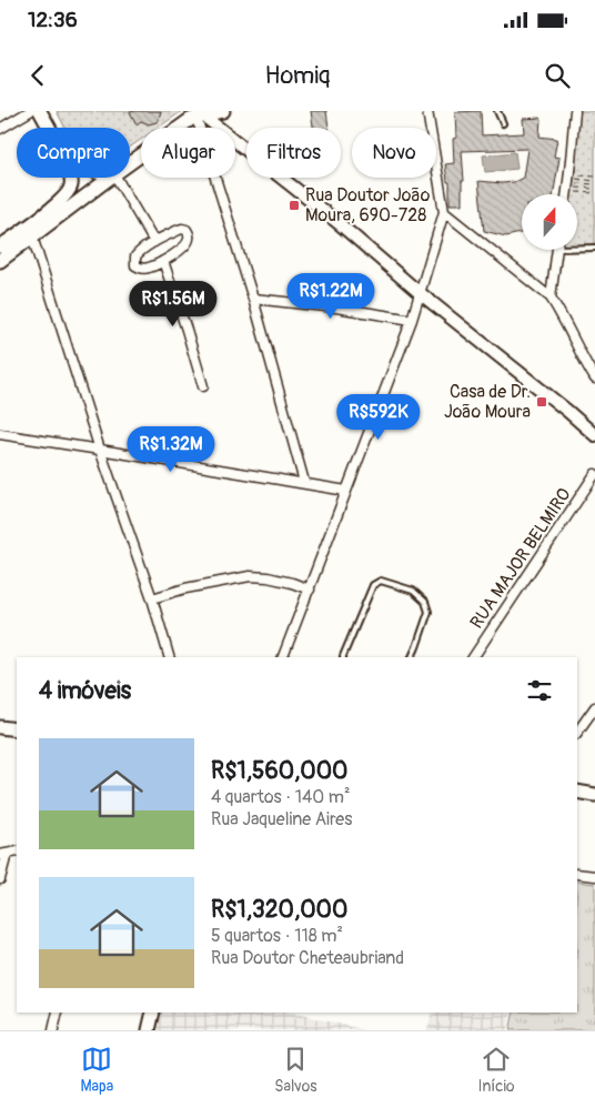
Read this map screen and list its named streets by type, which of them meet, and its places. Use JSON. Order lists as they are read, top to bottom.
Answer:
{
  "streets": {
    "street": ["RUA MAJOR BELMIRO"]
  },
  "places": {
    "transit": ["Rua Doutor João Moura, 690-728", "Casa de Dr. João Moura"]
  },
  "north": "top",
  "page": {
    "status": "12:36",
    "header": "Homiq",
    "chip": [
      "Comprar",
      "Alugar",
      "Filtros",
      "Novo"
    ],
    "price": [
      "R$1.22M",
      "R$1.56M",
      "R$592K",
      "R$1.32M"
    ],
    "heading": "4 imóveis",
    "list": [
      {
        "name": "R$1,560,000",
        "note": "4 quartos · 140 m² · Rua Jaqueline Aires"
      },
      {
        "name": "R$1,320,000",
        "note": "5 quartos · 118 m² · Rua Doutor Cheteaubriand"
      }
    ],
    "tabs": ["Mapa", "Salvos", "Início"]
  }
}
